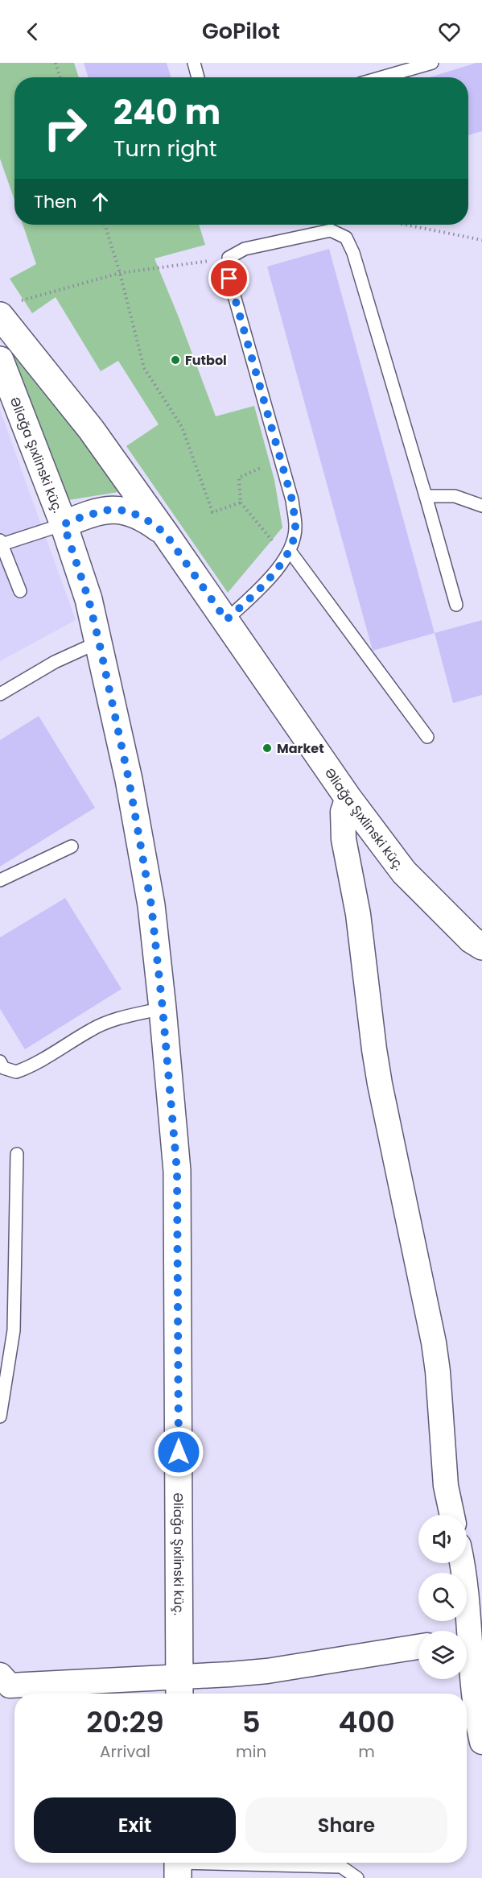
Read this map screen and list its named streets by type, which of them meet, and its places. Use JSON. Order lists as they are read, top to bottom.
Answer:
{
  "streets": {
    "main road": ["Əliağa Şıxlinski küç."]
  },
  "places": ["Futbol", "Market"],
  "page": {
    "header": "GoPilot",
    "turn": ["240 m", "Turn right"],
    "then": "Then",
    "eta": [
      "20:29",
      "Arrival",
      "5",
      "min",
      "400",
      "m"
    ],
    "buttons": ["Exit", "Share"]
  }
}
